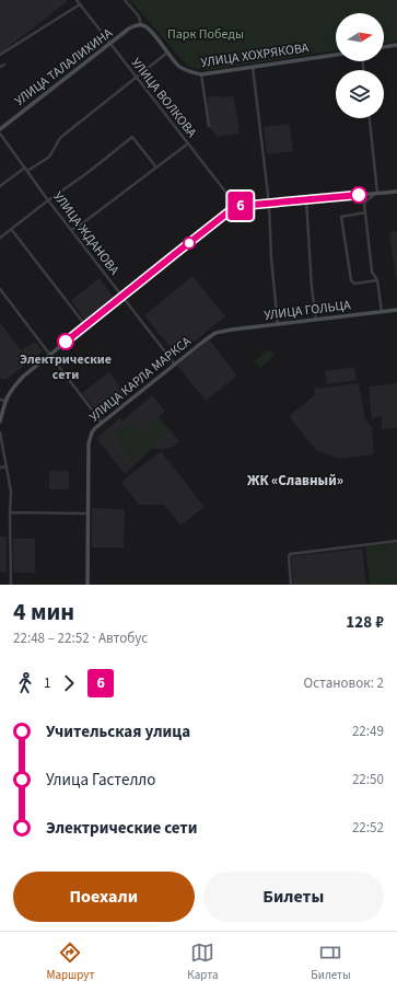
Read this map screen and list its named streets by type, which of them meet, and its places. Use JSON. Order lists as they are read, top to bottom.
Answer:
{
  "streets": {
    "street": [
      "УЛИЦА ХОХРЯКОВА",
      "УЛИЦА ТАЛАЛИХИНА",
      "УЛИЦА ВОЛКОВА",
      "УЛИЦА ЖДАНОВА",
      "УЛИЦА ГОЛЬЦА",
      "УЛИЦА КАРЛА МАРКСА"
    ]
  },
  "crossings": [
    ["УЛИЦА ХОХРЯКОВА", "УЛИЦА ТАЛАЛИХИНА"],
    ["УЛИЦА ТАЛАЛИХИНА", "УЛИЦА ВОЛКОВА"],
    ["УЛИЦА ЖДАНОВА", "УЛИЦА КАРЛА МАРКСА"],
    ["УЛИЦА ГОЛЬЦА", "УЛИЦА КАРЛА МАРКСА"]
  ],
  "districts": ["ЖК «Славный»"],
  "parks": ["Парк Победы"],
  "places": ["Электрические сети"],
  "lines": ["bus line 6"],
  "north": "right",
  "page": {
    "on_map": "6",
    "heading": ["4 мин", "22:48 – 22:52 · Автобус", "128 ₽"],
    "legs": ["1", "6", "Остановок: 2"],
    "list": [
      {
        "name": "Учительская улица",
        "value": "22:49"
      },
      {
        "name": "Улица Гастелло",
        "value": "22:50"
      },
      {
        "name": "Электрические сети",
        "value": "22:52"
      }
    ],
    "buttons": ["Поехали", "Билеты"],
    "tabs": ["Маршрут", "Карта", "Билеты"]
  }
}
